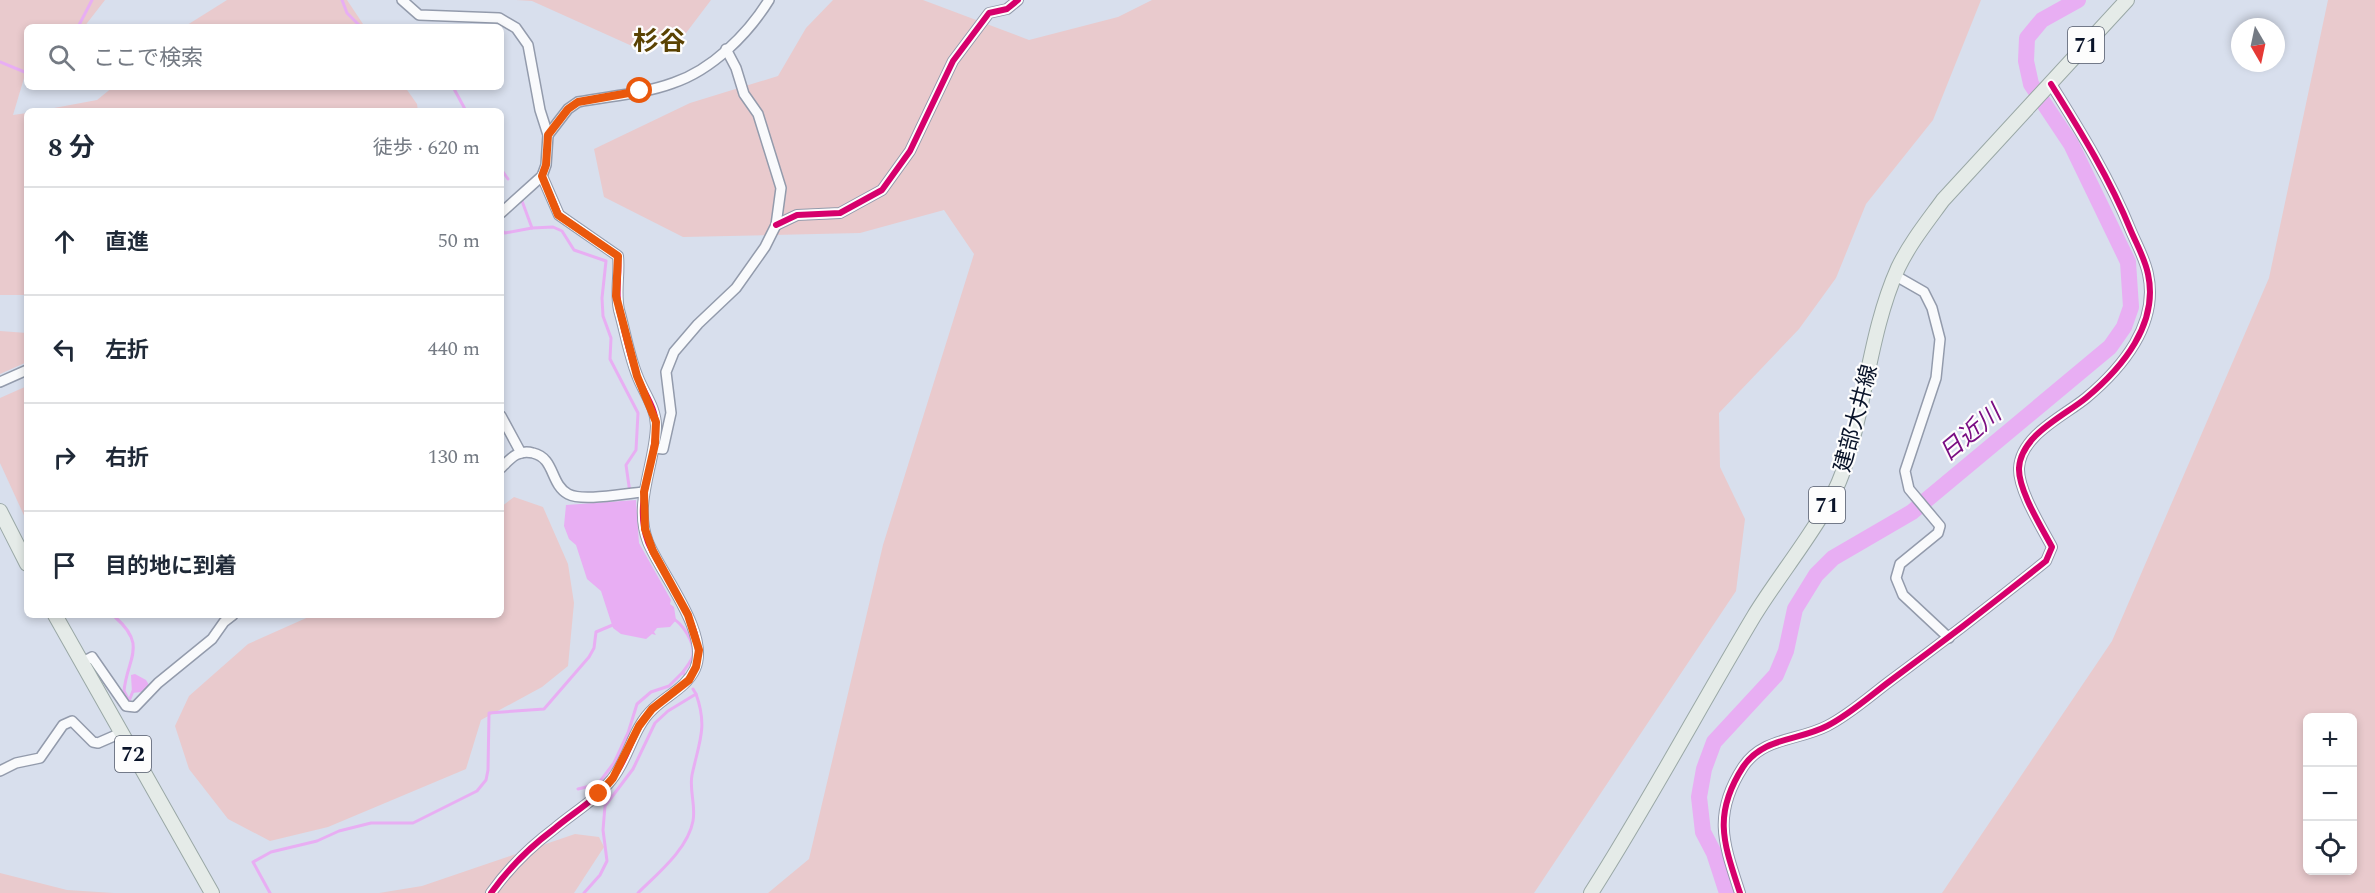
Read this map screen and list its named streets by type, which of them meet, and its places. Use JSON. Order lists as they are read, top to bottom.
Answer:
{
  "streets": {
    "main road": ["71", "建部大井線", "72"]
  },
  "districts": ["杉谷"],
  "water": ["日近川"],
  "north": "bottom",
  "page": {
    "search": "ここで検索",
    "heading": ["8 分", "徒歩 · 620 m"],
    "list": [
      ["直進", "50 m"],
      ["左折", "440 m"],
      ["右折", "130 m"],
      "目的地に到着"
    ],
    "map_buttons": ["+", "−"]
  }
}
